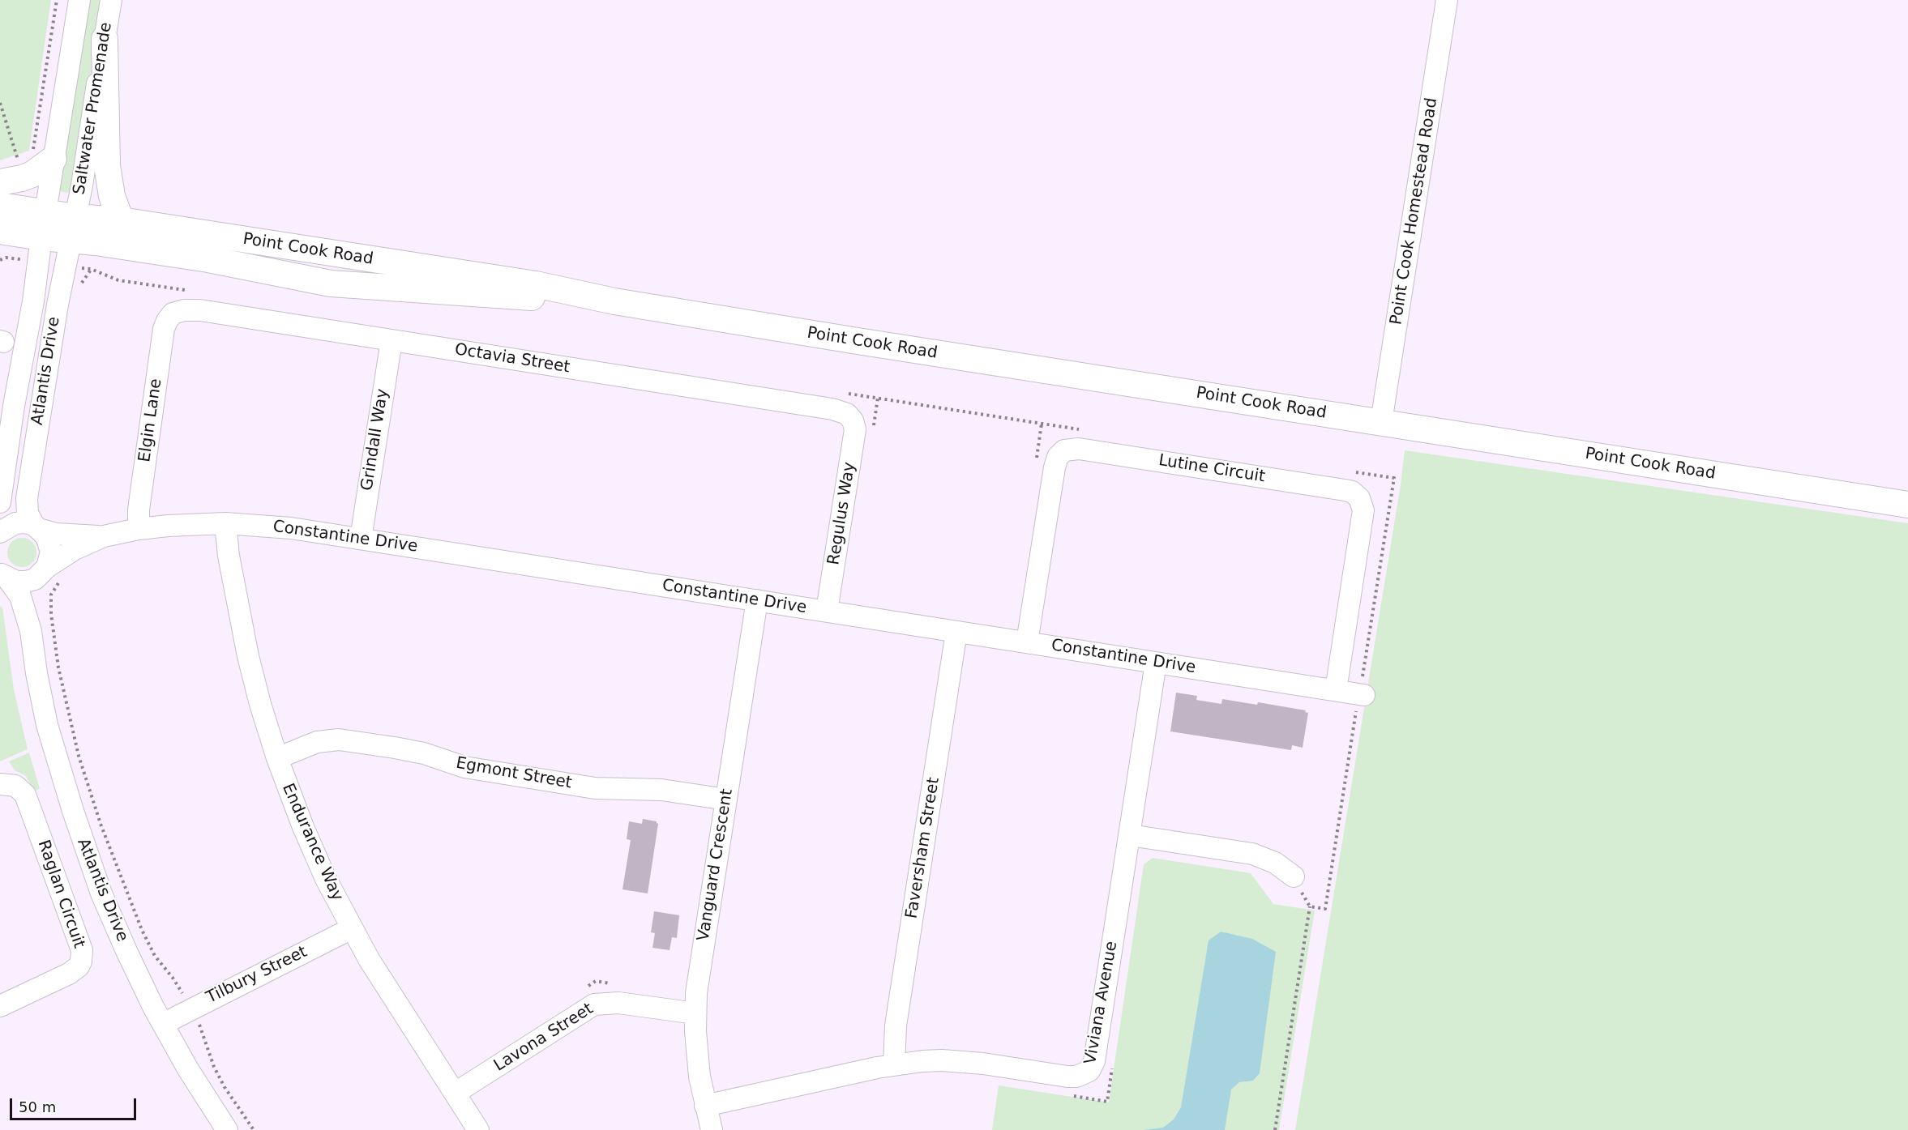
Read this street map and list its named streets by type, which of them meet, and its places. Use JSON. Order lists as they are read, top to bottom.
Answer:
{
  "streets": {
    "main road": ["Point Cook Road"],
    "street": [
      "Saltwater Promenade",
      "Point Cook Homestead Road",
      "Octavia Street",
      "Atlantis Drive",
      "Elgin Lane",
      "Grindall Way",
      "Lutine Circuit",
      "Regulus Way",
      "Constantine Drive",
      "Egmont Street",
      "Endurance Way",
      "Faversham Street",
      "Vanguard Crescent",
      "Raglan Circuit",
      "Tilbury Street",
      "Viviana Avenue",
      "Lavona Street"
    ]
  },
  "crossings": [
    ["Saltwater Promenade", "Point Cook Road"],
    ["Saltwater Promenade", "Atlantis Drive"],
    ["Point Cook Homestead Road", "Point Cook Road"],
    ["Point Cook Road", "Atlantis Drive"],
    ["Octavia Street", "Elgin Lane"],
    ["Octavia Street", "Grindall Way"],
    ["Octavia Street", "Regulus Way"],
    ["Atlantis Drive", "Constantine Drive"],
    ["Atlantis Drive", "Tilbury Street"],
    ["Elgin Lane", "Constantine Drive"],
    ["Grindall Way", "Constantine Drive"],
    ["Lutine Circuit", "Constantine Drive"],
    ["Regulus Way", "Constantine Drive"],
    ["Constantine Drive", "Endurance Way"],
    ["Constantine Drive", "Faversham Street"],
    ["Constantine Drive", "Vanguard Crescent"],
    ["Constantine Drive", "Viviana Avenue"],
    ["Egmont Street", "Endurance Way"],
    ["Egmont Street", "Vanguard Crescent"],
    ["Endurance Way", "Tilbury Street"],
    ["Endurance Way", "Lavona Street"],
    ["Faversham Street", "Viviana Avenue"],
    ["Vanguard Crescent", "Viviana Avenue"],
    ["Vanguard Crescent", "Lavona Street"]
  ],
  "scale_bar": "50 m"
}
